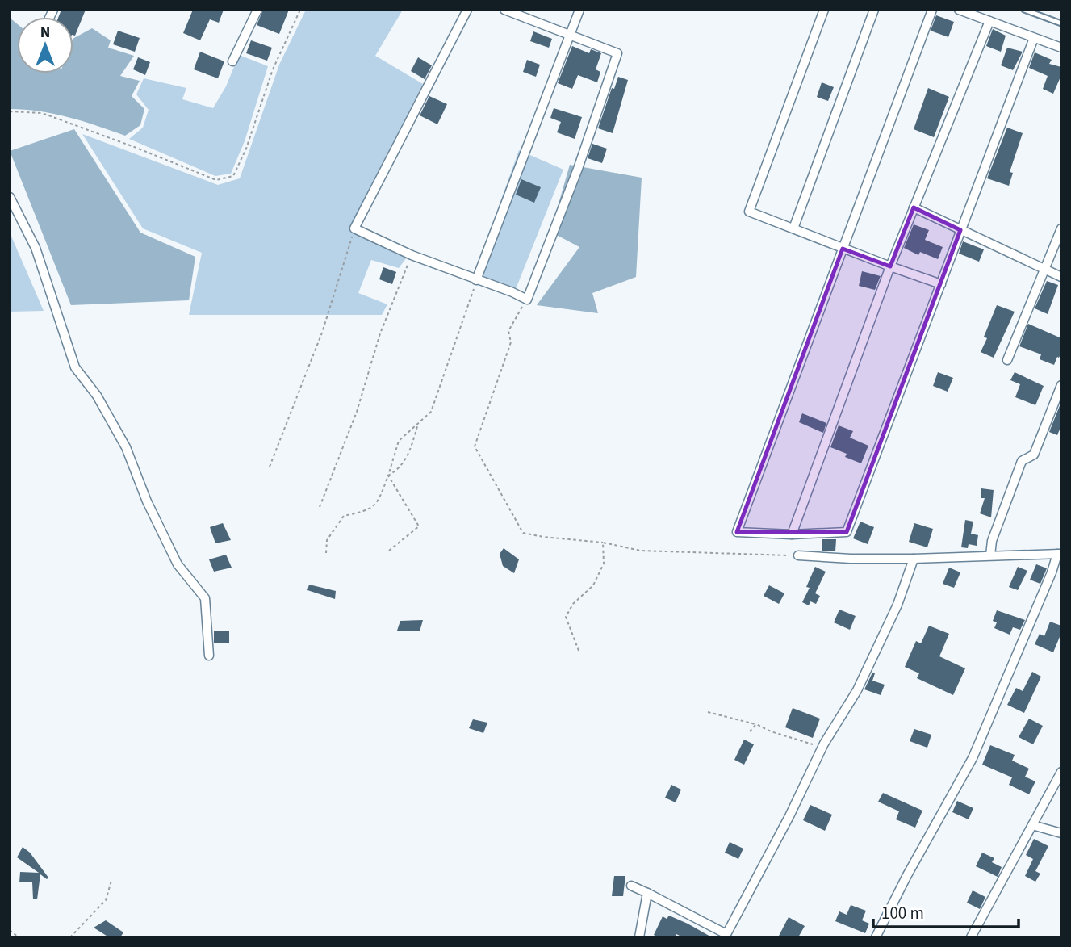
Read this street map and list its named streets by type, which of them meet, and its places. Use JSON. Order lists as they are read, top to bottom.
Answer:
{
  "scale_bar": "100 m",
  "north": "top"
}
